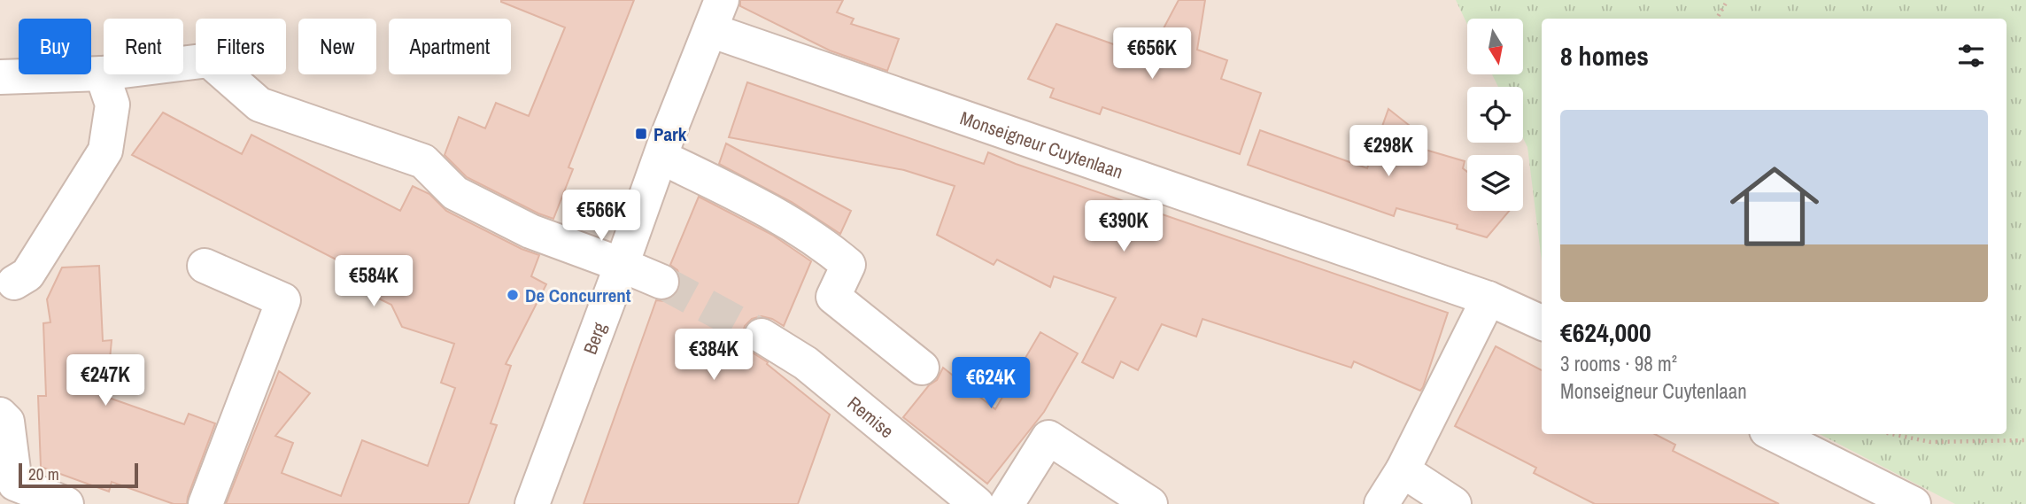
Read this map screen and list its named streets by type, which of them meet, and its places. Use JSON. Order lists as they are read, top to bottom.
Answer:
{
  "streets": {
    "street": ["Monseigneur Cuytenlaan", "Berg", "Remise"]
  },
  "crossings": [
    ["Monseigneur Cuytenlaan", "Berg"]
  ],
  "places": {
    "transit": ["Park"],
    "other": ["De Concurrent"]
  },
  "scale_bar": "20 m",
  "north": "bottom",
  "page": {
    "chip": [
      "Buy",
      "Rent",
      "Filters",
      "New",
      "Apartment"
    ],
    "heading": "8 homes",
    "price": [
      "€656K",
      "€298K",
      "€566K",
      "€390K",
      "€584K",
      "€384K",
      "€247K",
      "€624K"
    ],
    "list": [
      {
        "name": "€624,000",
        "note": "3 rooms · 98 m² · Monseigneur Cuytenlaan"
      }
    ],
    "scale": "20 m"
  }
}
